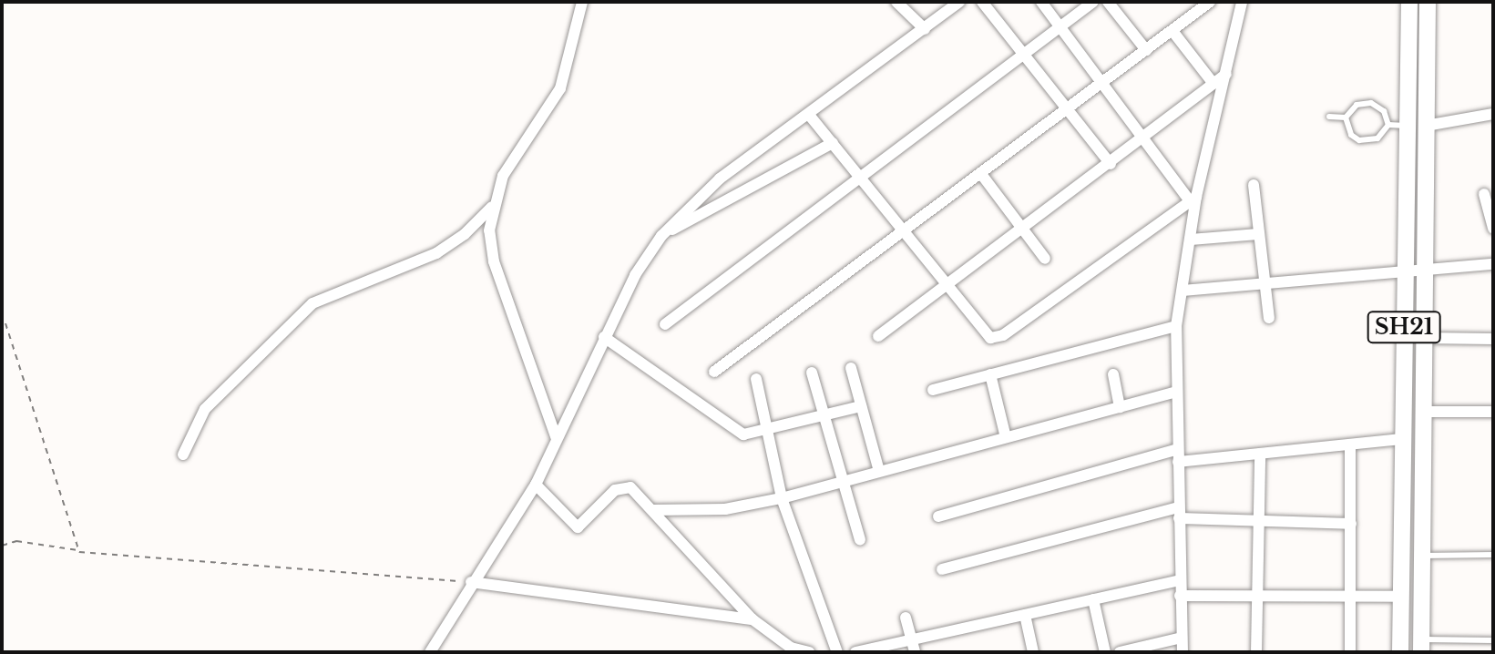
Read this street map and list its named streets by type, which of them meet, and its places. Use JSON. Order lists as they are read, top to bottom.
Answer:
{
  "streets": {
    "main road": ["SH21"]
  }
}
